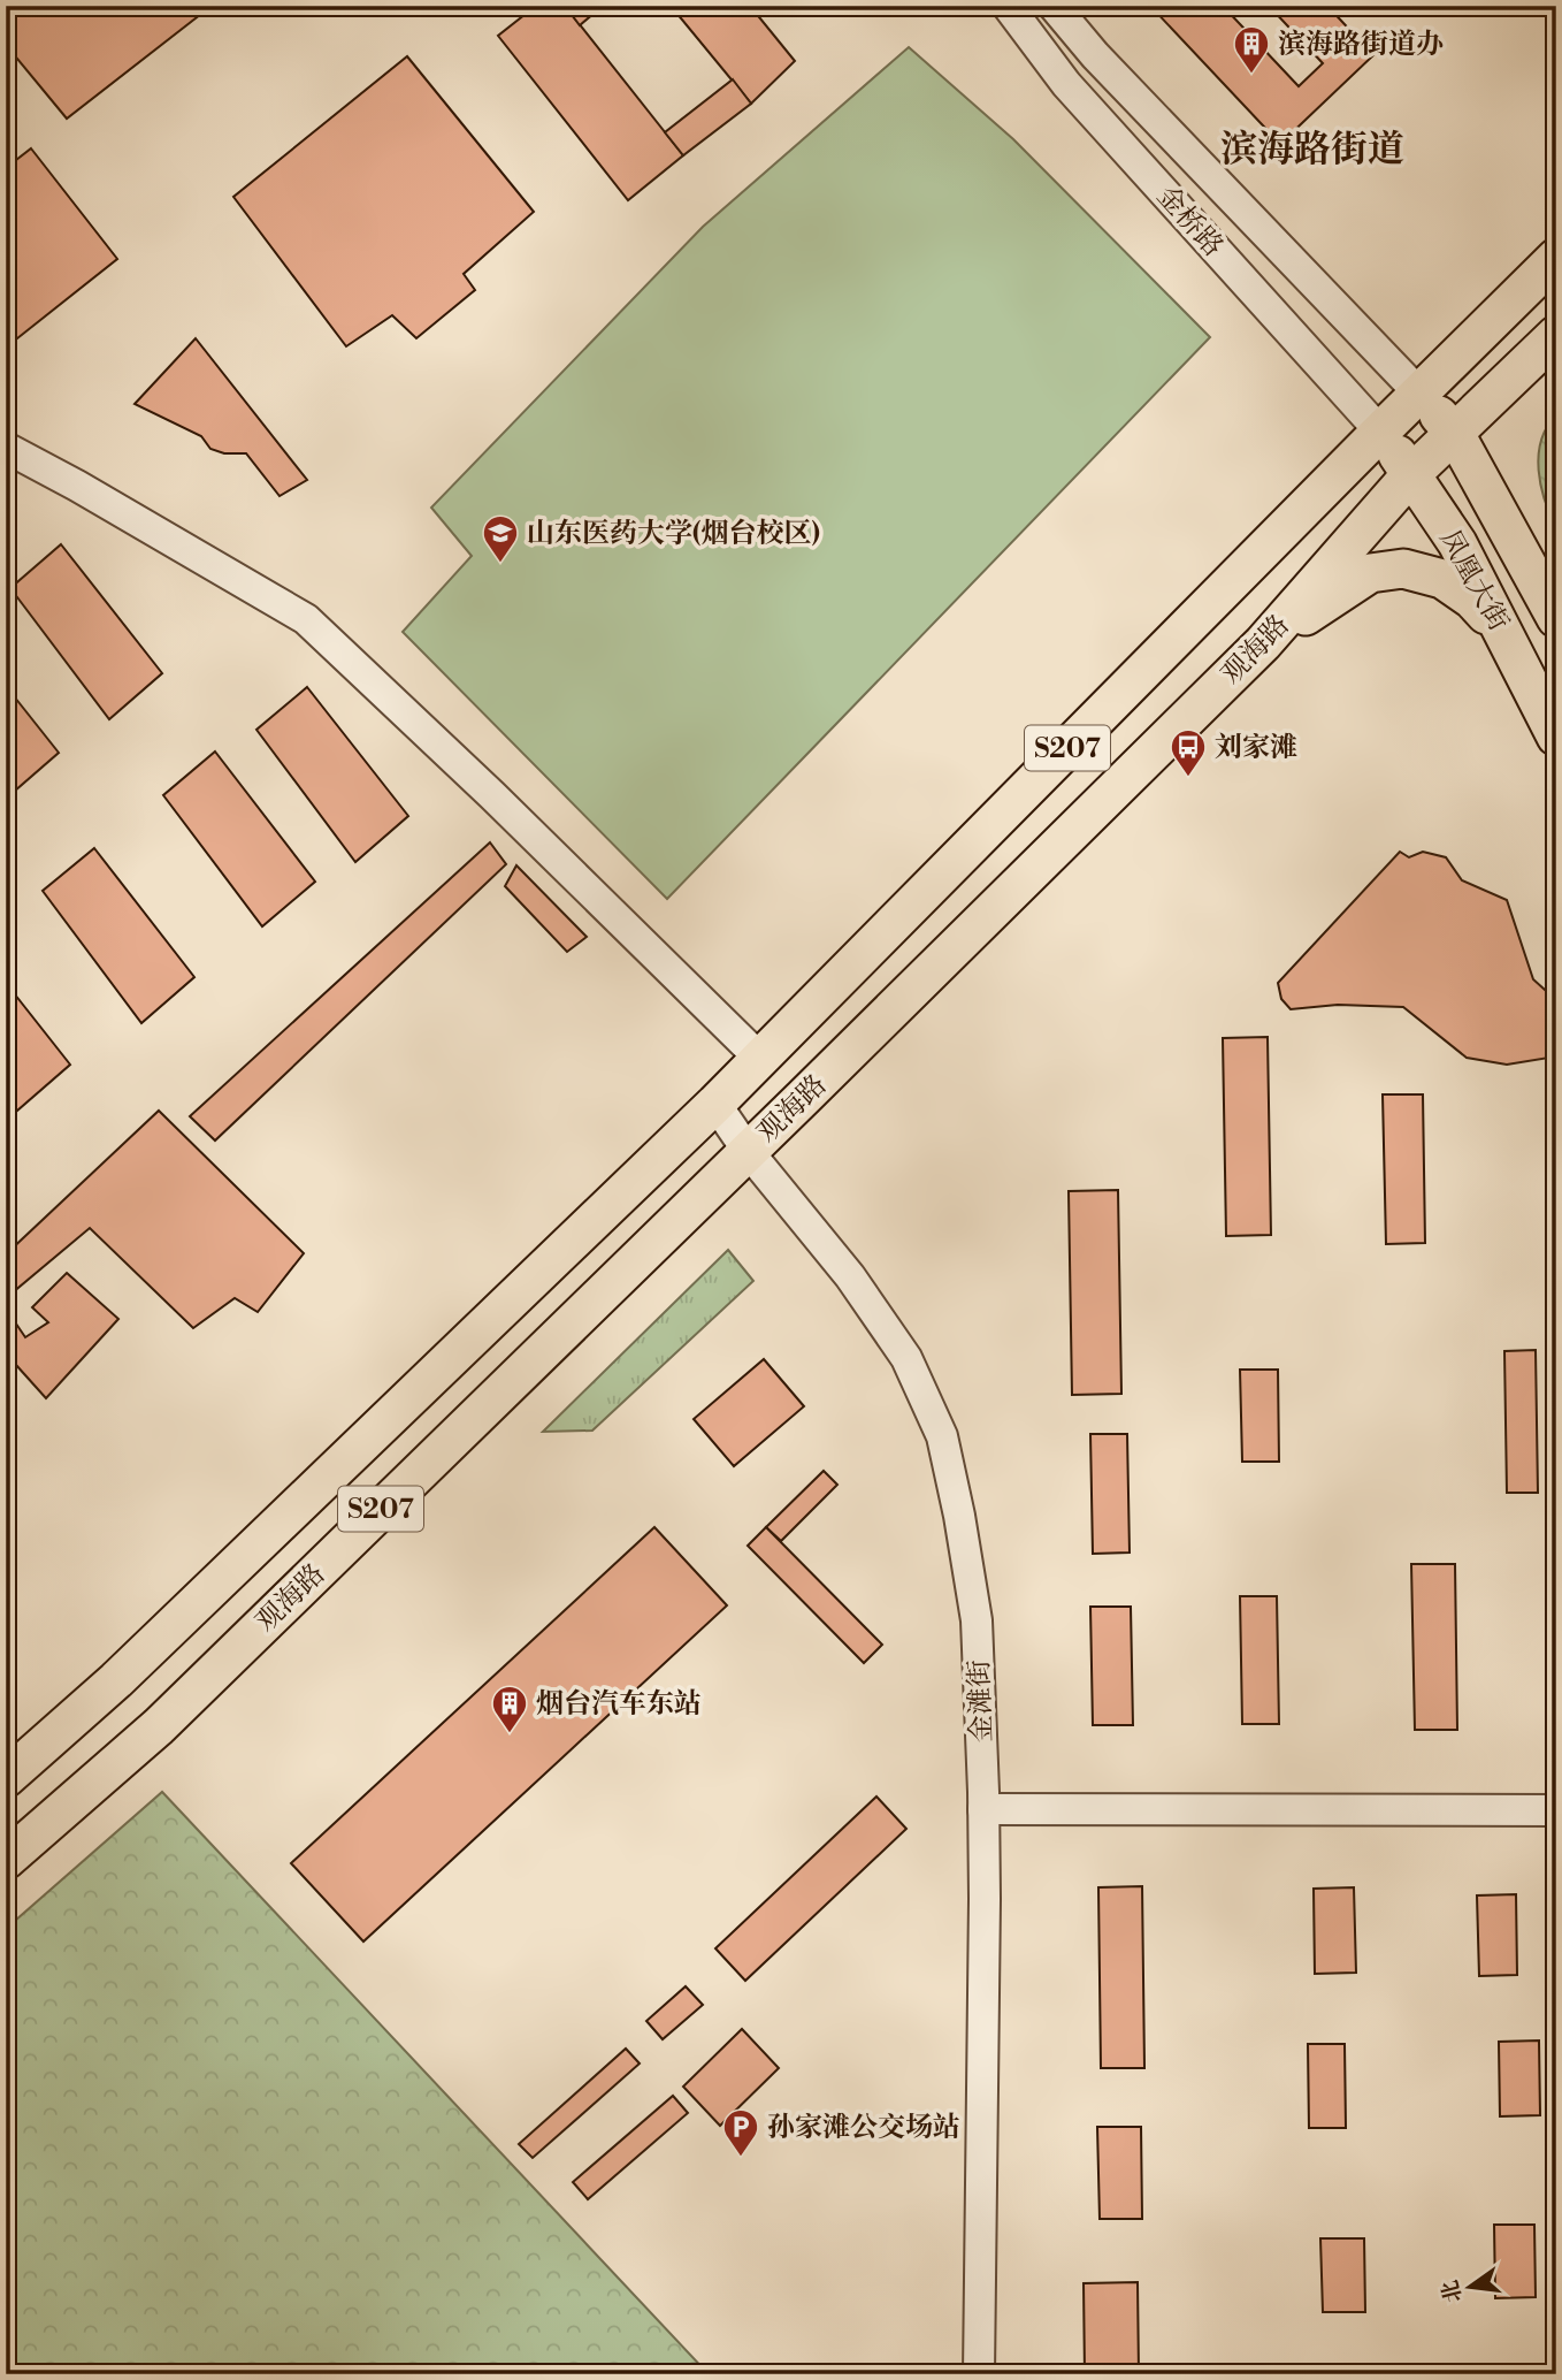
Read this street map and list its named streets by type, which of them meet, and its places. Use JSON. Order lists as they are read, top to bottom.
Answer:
{
  "streets": {
    "main road": ["凤凰大街", "观海路", "S207"],
    "street": ["金桥路", "金滩街"]
  },
  "crossings": [
    ["金桥路", "凤凰大街"],
    ["金桥路", "观海路"],
    ["凤凰大街", "观海路"],
    ["观海路", "金滩街"]
  ],
  "districts": ["滨海路街道"],
  "places": {
    "building": ["滨海路街道办", "烟台汽车东站"],
    "school or university": ["山东医药大学(烟台校区)"],
    "bus stop": ["刘家滩"],
    "parking": ["孙家滩公交场站"]
  },
  "north": "left"
}
